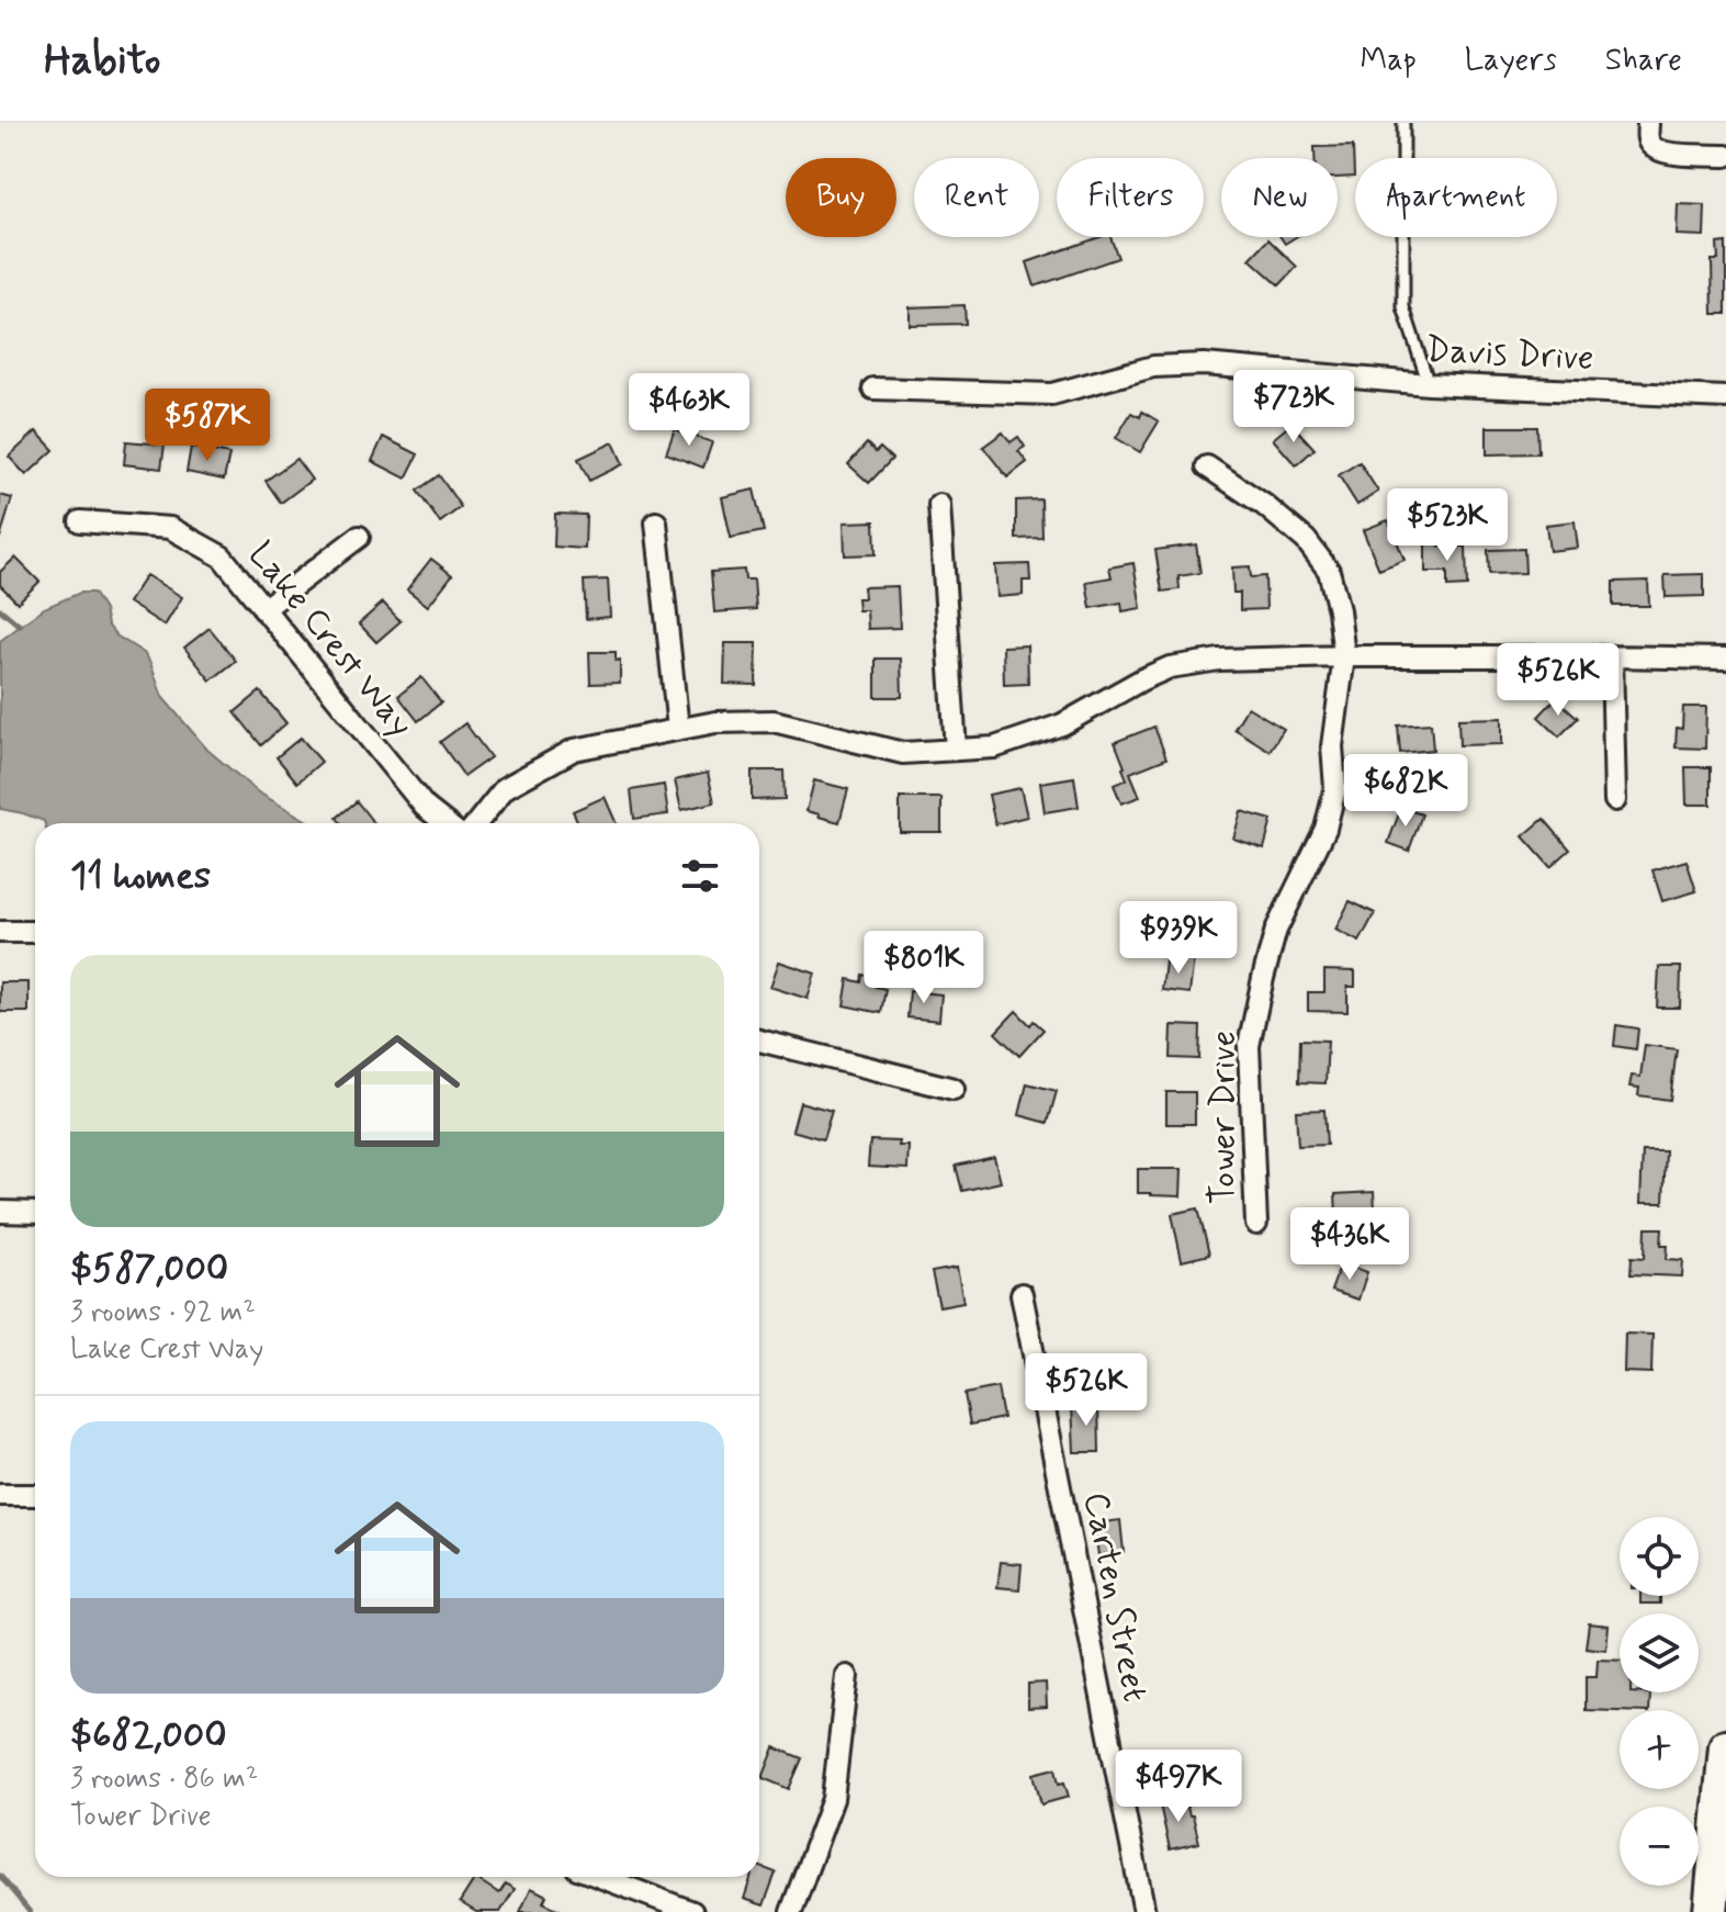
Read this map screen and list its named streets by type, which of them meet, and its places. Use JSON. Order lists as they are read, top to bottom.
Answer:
{
  "streets": {
    "street": [
      "Davis Drive",
      "Lake Crest Way",
      "Tower Drive",
      "Carten Street"
    ]
  },
  "page": {
    "header": "Habito",
    "nav": ["Map", "Layers", "Share"],
    "chip": [
      "Buy",
      "Rent",
      "Filters",
      "New",
      "Apartment"
    ],
    "price": [
      "$723K",
      "$463K",
      "$587K",
      "$523K",
      "$526K",
      "$682K",
      "$939K",
      "$801K",
      "$436K",
      "$526K",
      "$497K"
    ],
    "heading": "11 homes",
    "list": [
      {
        "name": "$587,000",
        "note": "3 rooms · 92 m² · Lake Crest Way"
      },
      {
        "name": "$682,000",
        "note": "3 rooms · 86 m² · Tower Drive"
      }
    ],
    "map_buttons": ["+", "−"]
  }
}
